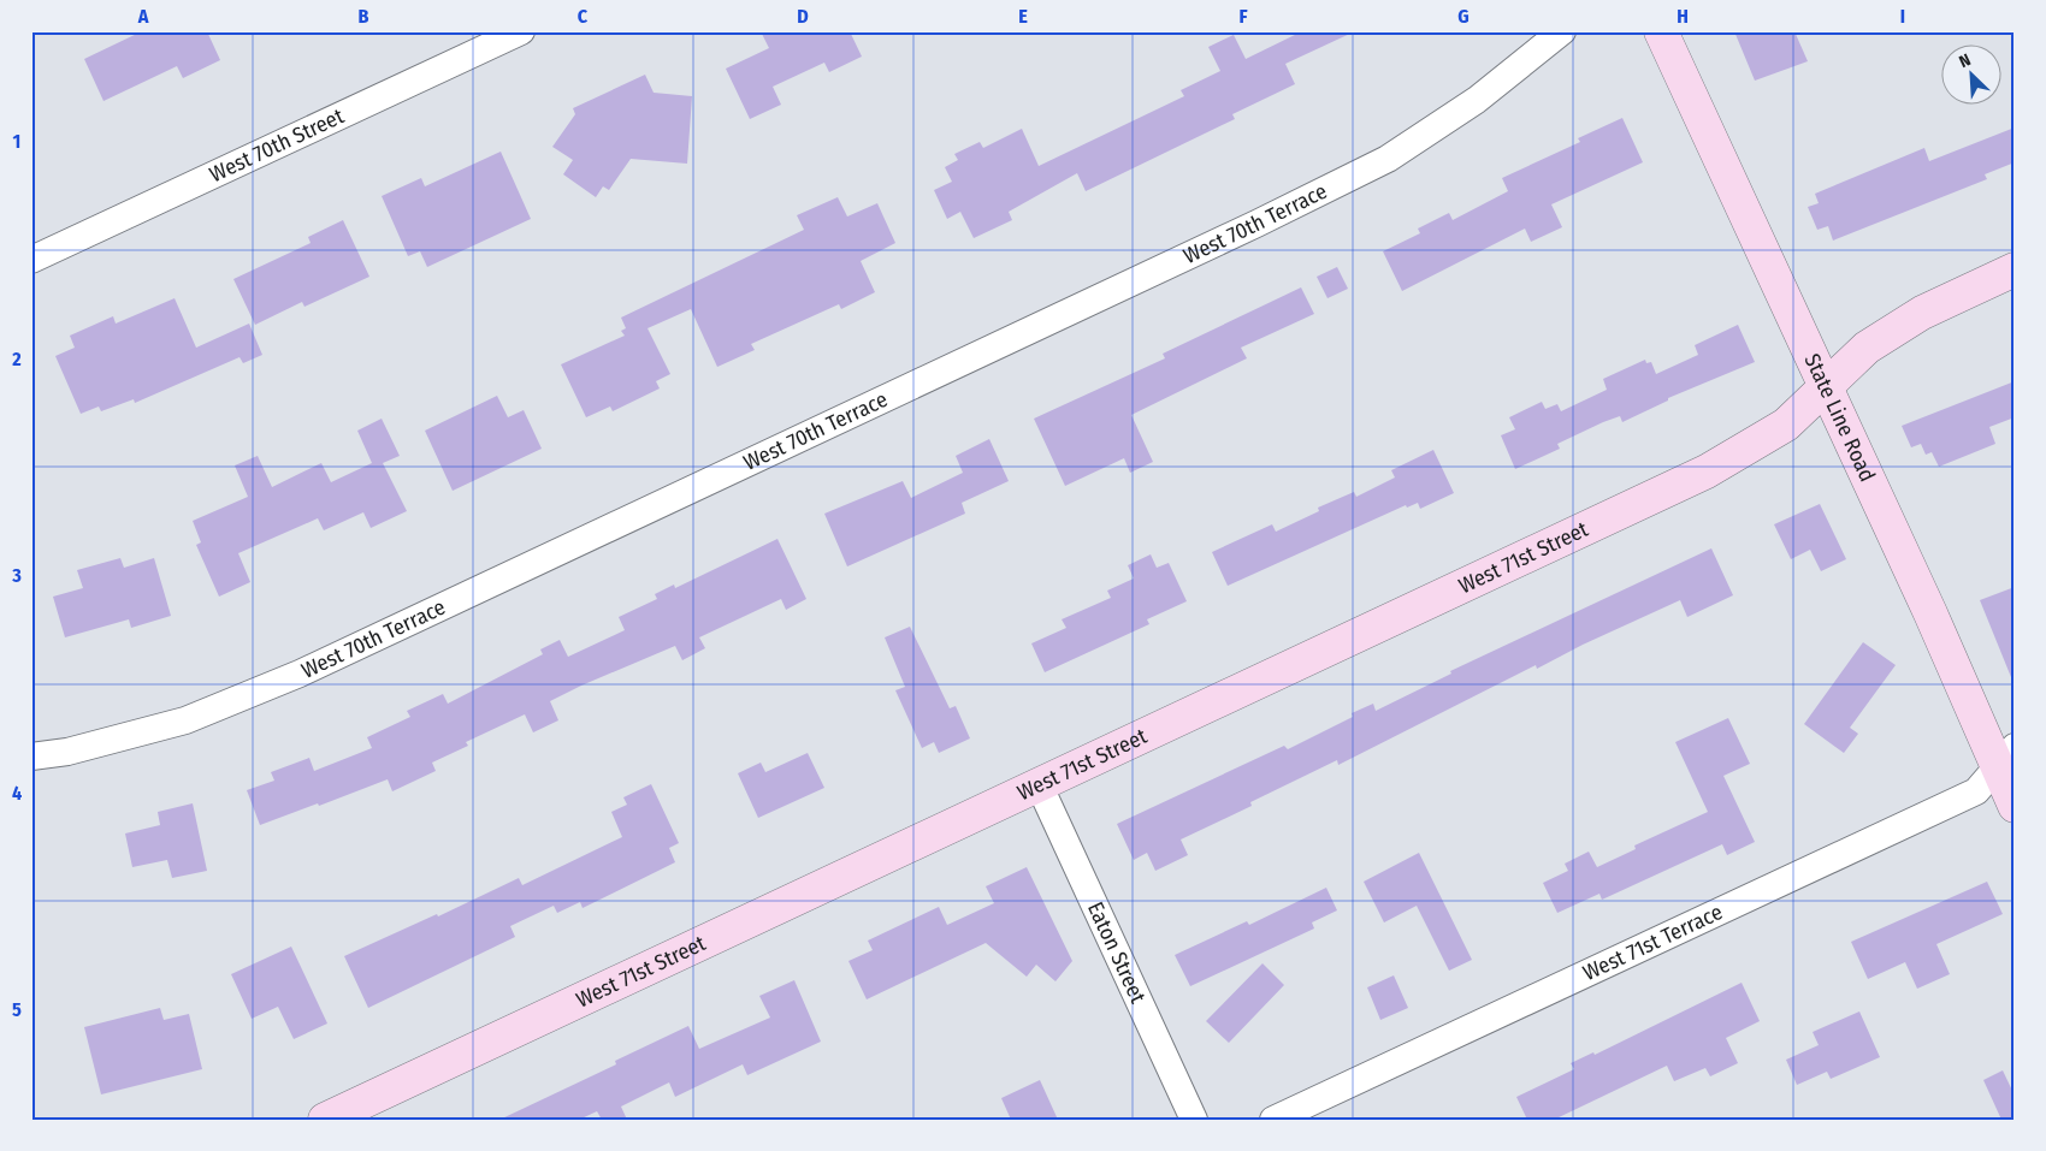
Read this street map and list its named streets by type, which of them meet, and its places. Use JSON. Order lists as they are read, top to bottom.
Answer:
{
  "streets": {
    "street": [
      "West 70th Street",
      "West 70th Terrace",
      "State Line Road",
      "West 71st Street",
      "West 71st Terrace",
      "Eaton Street"
    ]
  },
  "crossings": [
    ["State Line Road", "West 71st Street"],
    ["State Line Road", "West 71st Terrace"],
    ["West 71st Street", "Eaton Street"]
  ],
  "north": "top left",
  "grid": {
    "columns": [
      "A",
      "B",
      "C",
      "D",
      "E",
      "F",
      "G",
      "H",
      "I"
    ],
    "rows": [
      "1",
      "2",
      "3",
      "4",
      "5"
    ]
  }
}
